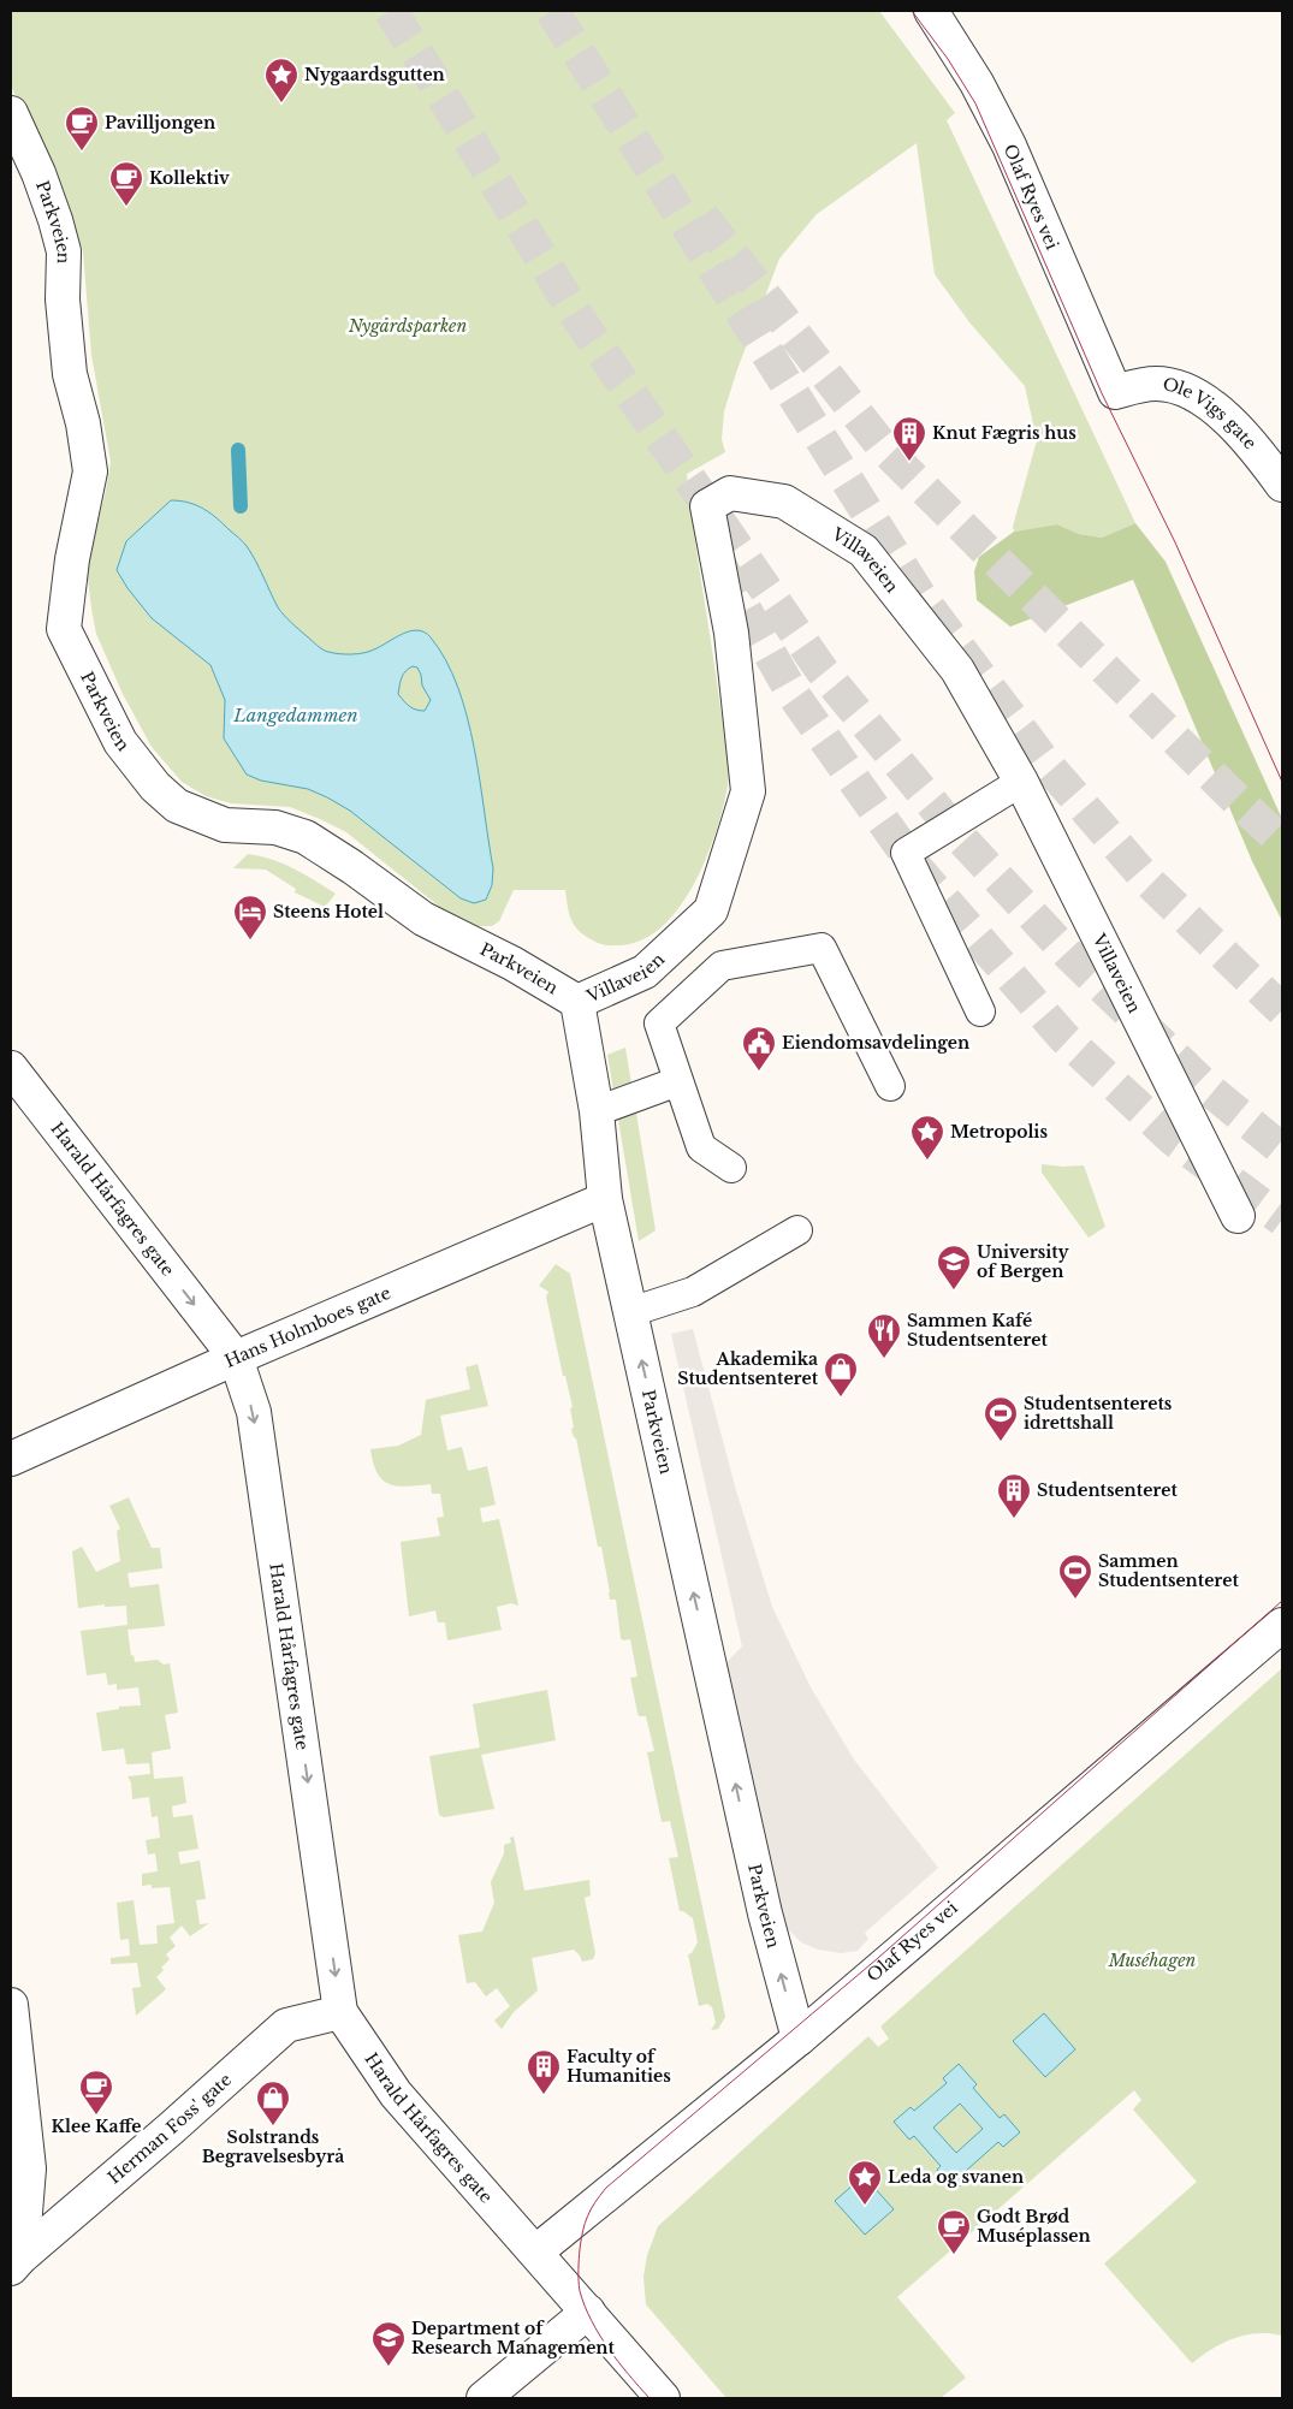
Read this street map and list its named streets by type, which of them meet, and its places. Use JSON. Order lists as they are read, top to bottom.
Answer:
{
  "streets": {
    "street": [
      "Olaf Ryes vei",
      "Parkveien",
      "Ole Vigs gate",
      "Villaveien",
      "Harald Hårfagres gate",
      "Hans Holmboes gate",
      "Herman Foss' gate"
    ]
  },
  "crossings": [
    ["Olaf Ryes vei", "Parkveien"],
    ["Olaf Ryes vei", "Ole Vigs gate"],
    ["Olaf Ryes vei", "Harald Hårfagres gate"],
    ["Parkveien", "Villaveien"],
    ["Parkveien", "Hans Holmboes gate"],
    ["Harald Hårfagres gate", "Hans Holmboes gate"],
    ["Harald Hårfagres gate", "Herman Foss' gate"]
  ],
  "one_way": ["Harald Hårfagres gate"],
  "water": ["Langedammen"],
  "parks": ["Nygårdsparken", "Muséhagen"],
  "places": {
    "place": ["Nygaardsgutten", "Metropolis", "Leda og svanen"],
    "cafe": [
      "Pavilljongen",
      "Kollektiv",
      "Klee Kaffe",
      "Godt Brød Muséplassen"
    ],
    "building": ["Knut Fægris hus", "Studentsenteret", "Faculty of Humanities"],
    "hotel": ["Steens Hotel"],
    "public building": ["Eiendomsavdelingen"],
    "school or university": ["University of Bergen", "Department of Research Management"],
    "restaurant": ["Sammen Kafé Studentsenteret"],
    "shop": ["Akademika Studentsenteret", "Solstrands Begravelsesbyrå"],
    "sports": ["Studentsenterets idrettshall", "Sammen Studentsenteret"]
  }
}
